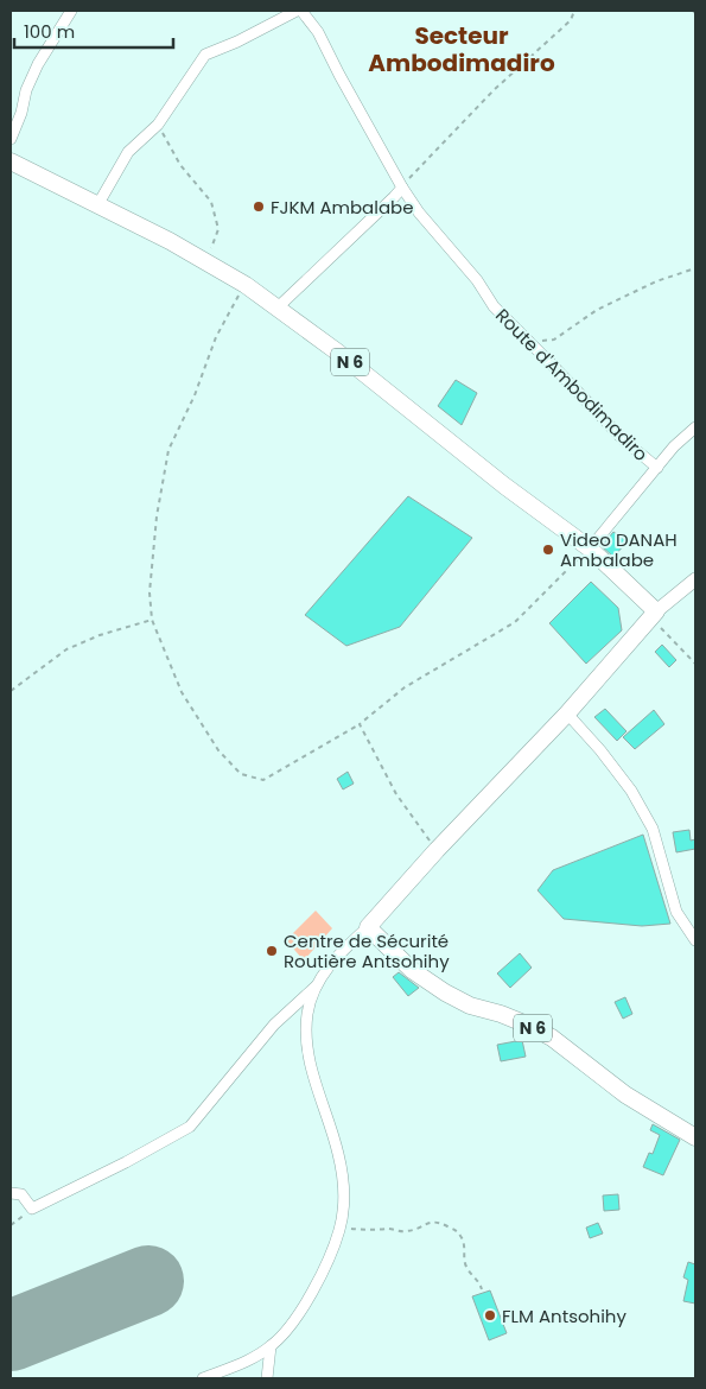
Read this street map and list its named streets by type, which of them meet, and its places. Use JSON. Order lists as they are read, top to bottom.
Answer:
{
  "streets": {
    "main road": ["N 6"],
    "street": ["Route d'Ambodimadiro"]
  },
  "districts": ["Secteur Ambodimadiro"],
  "places": [
    "FJKM Ambalabe",
    "Video DANAH Ambalabe",
    "Centre de Sécurité Routière Antsohihy",
    "FLM Antsohihy"
  ],
  "scale_bar": "100 m"
}
